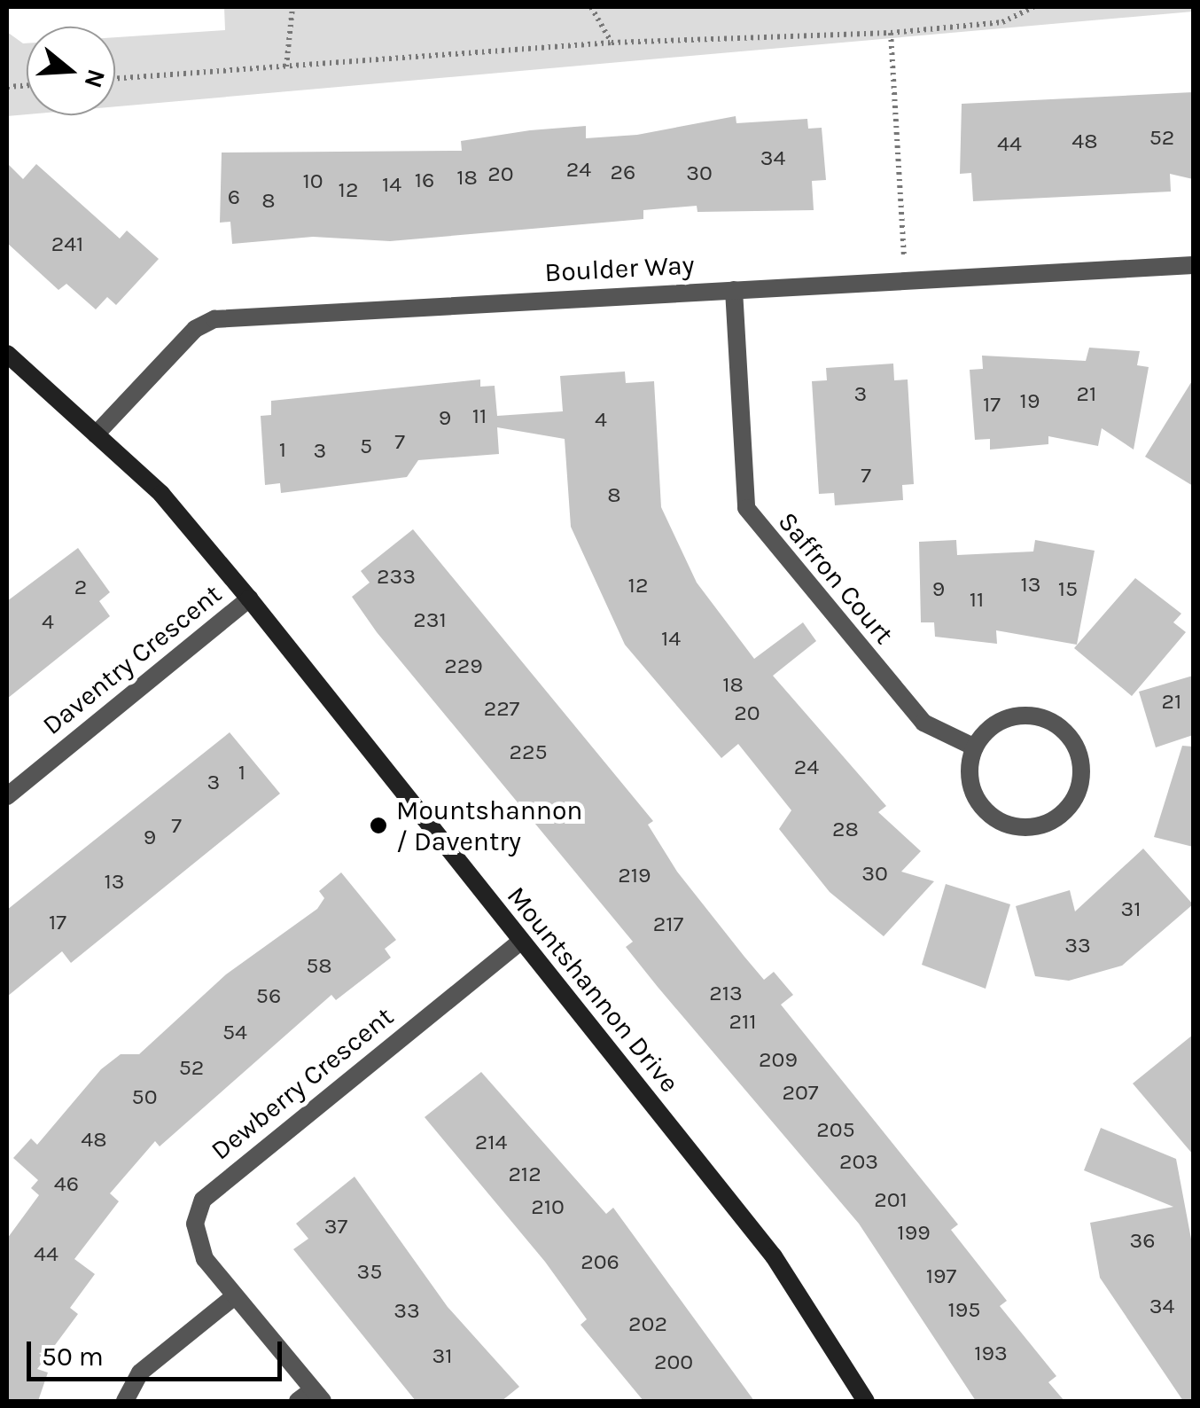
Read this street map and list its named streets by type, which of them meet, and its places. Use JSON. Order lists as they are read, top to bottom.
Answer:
{
  "streets": {
    "street": [
      "Boulder Way",
      "Saffron Court",
      "Daventry Crescent",
      "Mountshannon Drive",
      "Dewberry Crescent"
    ]
  },
  "crossings": [
    ["Boulder Way", "Saffron Court"],
    ["Boulder Way", "Mountshannon Drive"],
    ["Daventry Crescent", "Mountshannon Drive"],
    ["Mountshannon Drive", "Dewberry Crescent"]
  ],
  "places": ["Mountshannon / Daventry"],
  "house_numbers": [
    "52",
    "48",
    "44",
    "34",
    "24",
    "26",
    "30",
    "20",
    "18",
    "16",
    "10",
    "14",
    "12",
    "6",
    "8",
    "241",
    "3",
    "21",
    "19",
    "17",
    "11",
    "9",
    "4",
    "7",
    "5",
    "1",
    "3",
    "7",
    "8",
    "233",
    "13",
    "12",
    "2",
    "9",
    "15",
    "11",
    "231",
    "4",
    "14",
    "229",
    "18",
    "21",
    "227",
    "20",
    "225",
    "24",
    "1",
    "3",
    "7",
    "28",
    "9",
    "30",
    "219",
    "13",
    "31",
    "17",
    "217",
    "33",
    "58",
    "213",
    "56",
    "211",
    "54",
    "209",
    "52",
    "207",
    "50",
    "205",
    "48",
    "214",
    "203",
    "212",
    "46",
    "201",
    "210",
    "37",
    "199",
    "36",
    "44",
    "206",
    "35",
    "197",
    "34",
    "195",
    "33",
    "202",
    "193",
    "31",
    "200"
  ],
  "scale_bar": "50 m",
  "north": "right"
}
